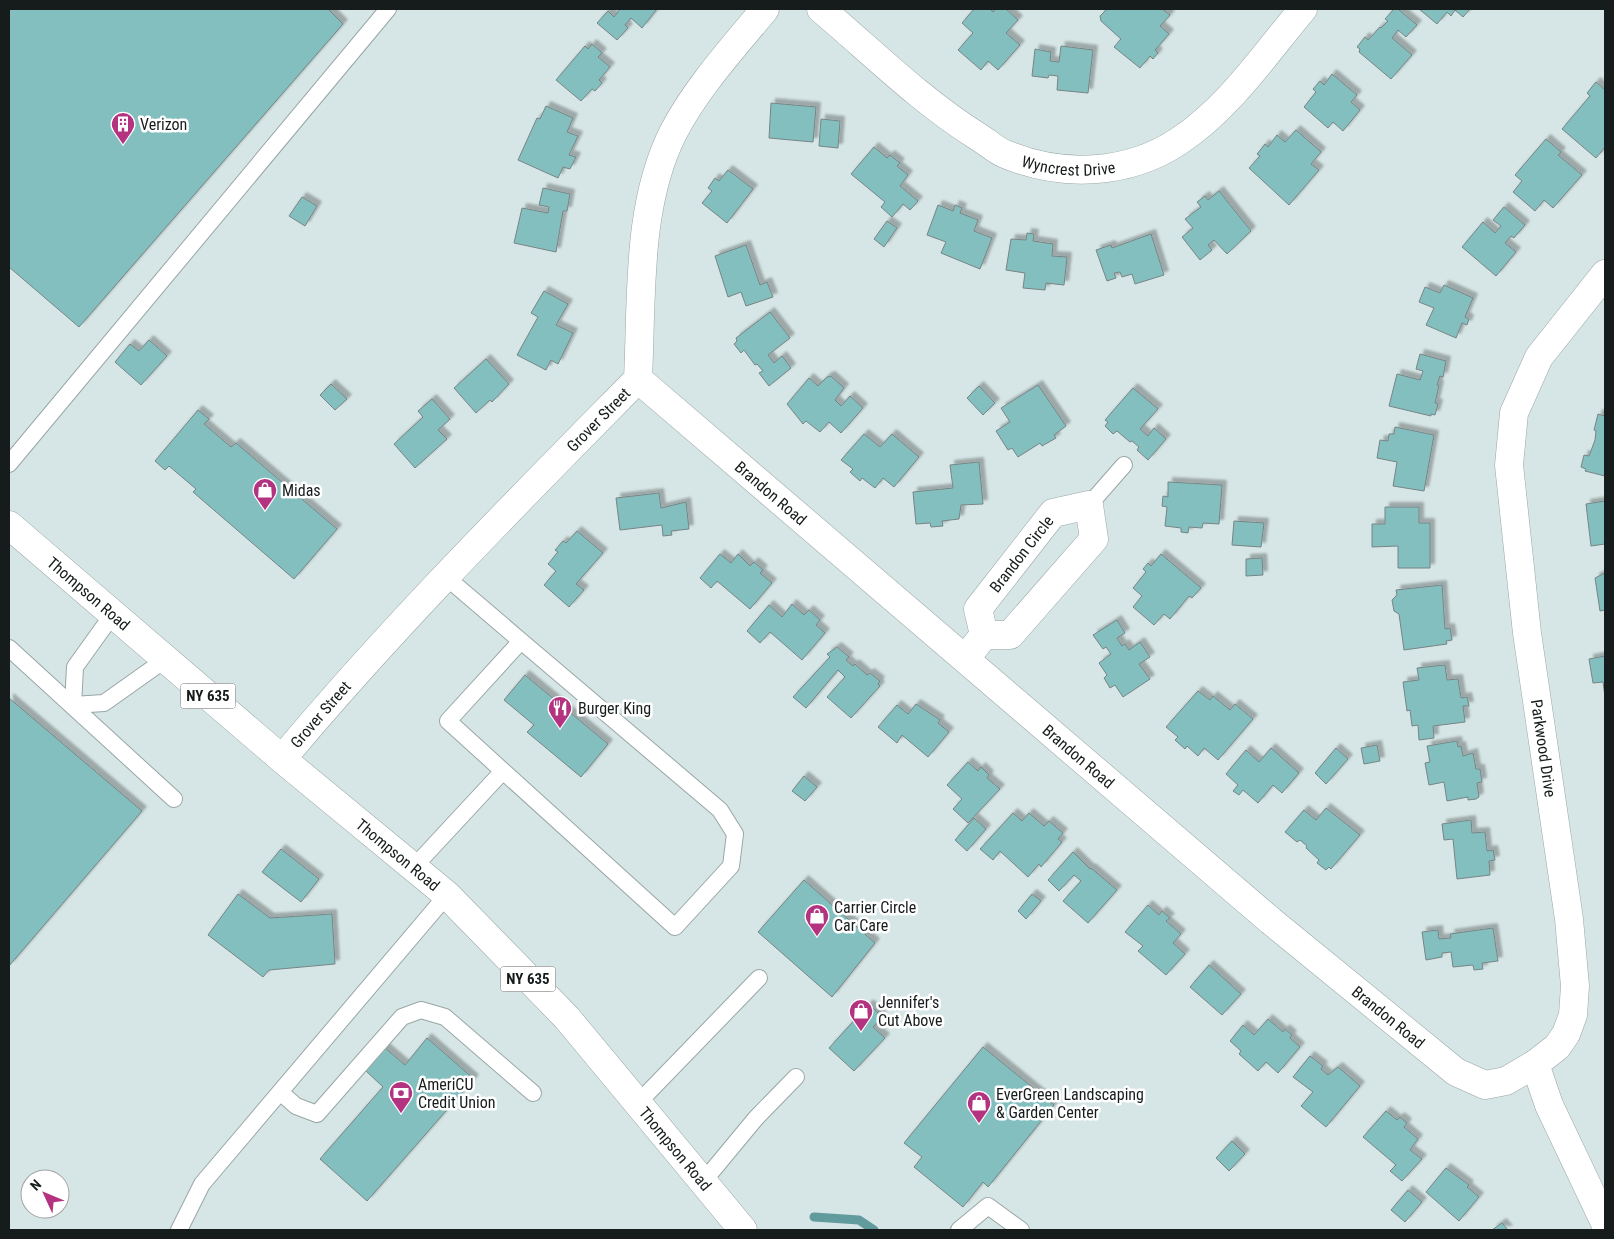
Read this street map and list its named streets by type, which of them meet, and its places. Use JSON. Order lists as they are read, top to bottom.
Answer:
{
  "streets": {
    "street": [
      "Wyncrest Drive",
      "Grover Street",
      "Brandon Road",
      "Brandon Circle",
      "Thompson Road",
      "NY 635",
      "Parkwood Drive"
    ]
  },
  "crossings": [
    ["Grover Street", "Brandon Road"],
    ["Grover Street", "Thompson Road"],
    ["Brandon Road", "Parkwood Drive"]
  ],
  "places": {
    "building": ["Verizon"],
    "shop": [
      "Midas",
      "Carrier Circle Car Care",
      "Jennifer's Cut Above",
      "EverGreen Landscaping & Garden Center"
    ],
    "restaurant": ["Burger King"],
    "bank": ["AmeriCU Credit Union"]
  },
  "north": "top left"
}
